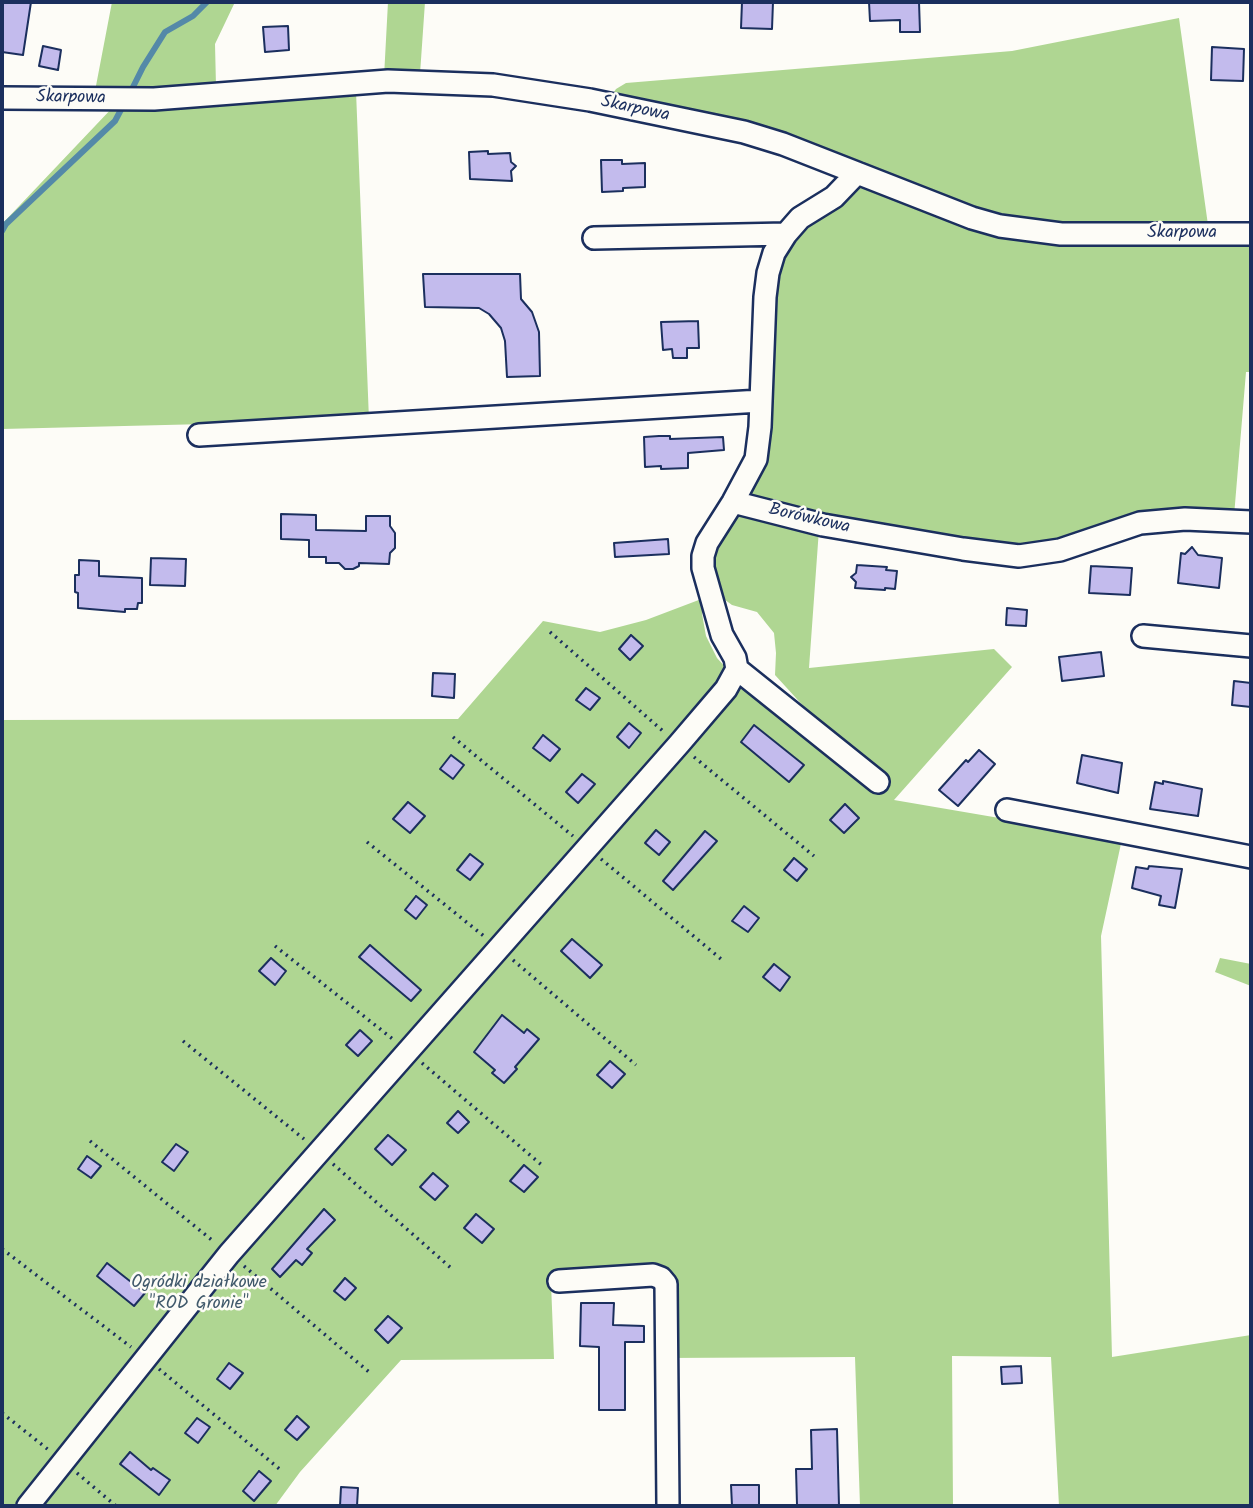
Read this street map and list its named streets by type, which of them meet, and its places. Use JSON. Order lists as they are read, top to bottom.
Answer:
{
  "streets": {
    "street": ["Skarpowa", "Borówkowa"]
  },
  "parks": ["Ogródki działkowe \"ROD Gronie\""]
}
